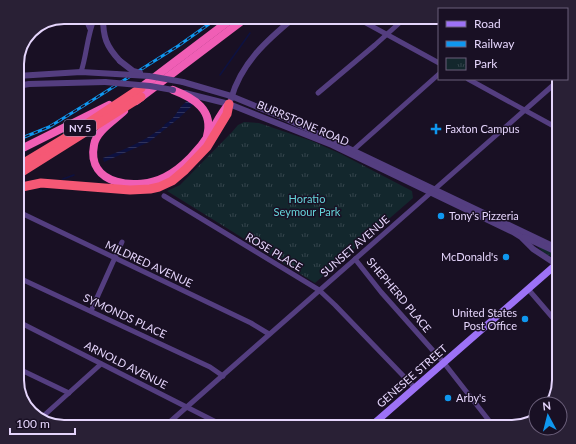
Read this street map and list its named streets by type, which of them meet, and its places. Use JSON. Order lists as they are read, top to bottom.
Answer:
{
  "streets": {
    "highway": ["NY 5"],
    "main road": ["GENESEE STREET"],
    "street": [
      "BURRSTONE ROAD",
      "SUNSET AVENUE",
      "ROSE PLACE",
      "MILDRED AVENUE",
      "SHEPHERD PLACE",
      "SYMONDS PLACE",
      "ARNOLD AVENUE"
    ]
  },
  "crossings": [
    ["BURRSTONE ROAD", "SUNSET AVENUE"],
    ["SUNSET AVENUE", "ROSE PLACE"],
    ["SUNSET AVENUE", "MILDRED AVENUE"],
    ["SUNSET AVENUE", "SHEPHERD PLACE"],
    ["SUNSET AVENUE", "SYMONDS PLACE"],
    ["SUNSET AVENUE", "ARNOLD AVENUE"],
    ["ROSE PLACE", "GENESEE STREET"],
    ["SHEPHERD PLACE", "GENESEE STREET"]
  ],
  "parks": ["Horatio Seymour Park"],
  "places": {
    "health": ["Faxton Campus"],
    "other": [
      "Tony's Pizzeria",
      "McDonald's",
      "United States Post Office",
      "Arby's"
    ]
  },
  "legend": ["Road", "Railway", "Park"],
  "scale_bar": "100 m",
  "north": "top"
}
